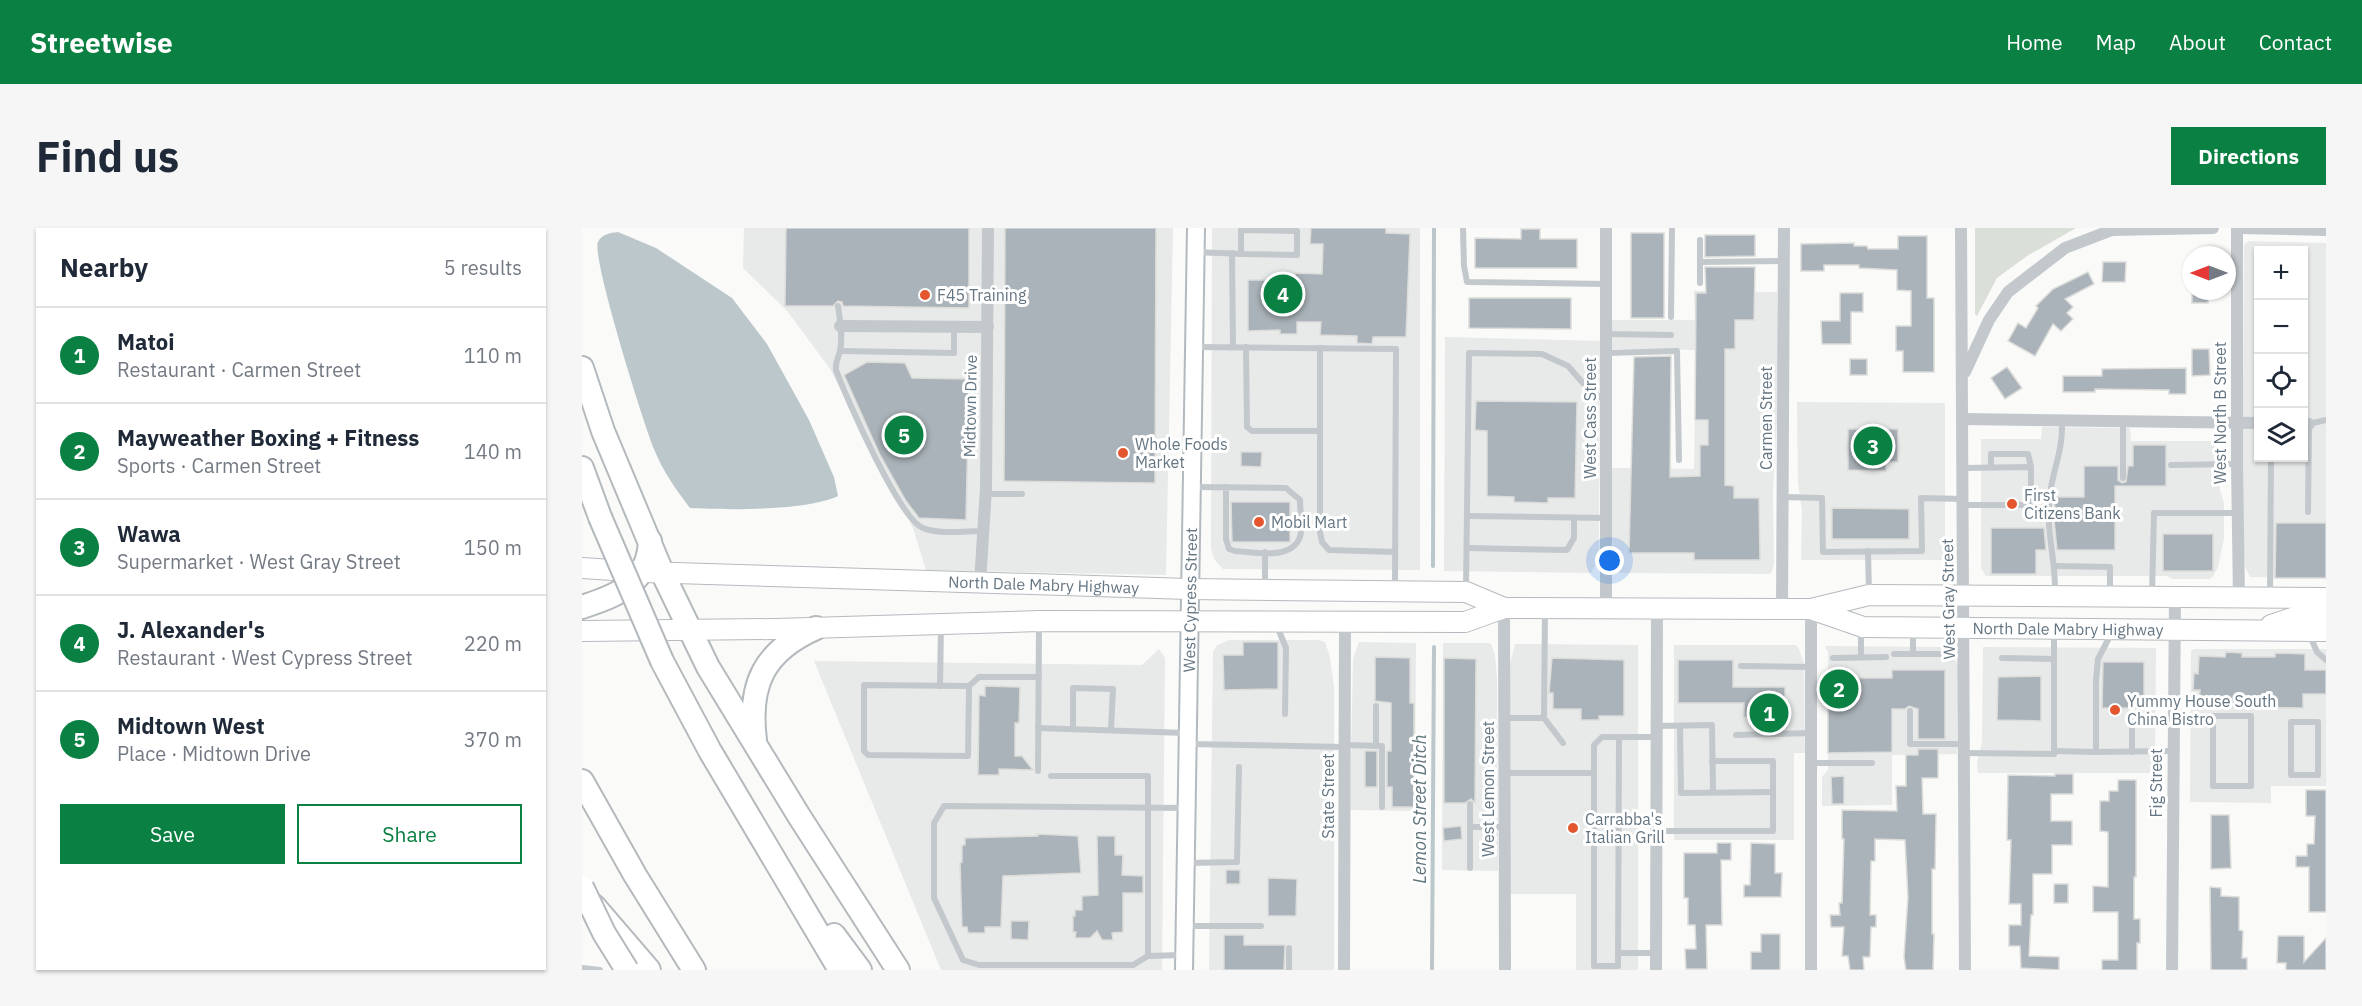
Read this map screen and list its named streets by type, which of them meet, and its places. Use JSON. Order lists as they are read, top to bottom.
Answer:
{
  "streets": {
    "main road": ["North Dale Mabry Highway"],
    "street": [
      "Midtown Drive",
      "West North B Street",
      "West Cass Street",
      "Carmen Street",
      "West Cypress Street",
      "West Gray Street",
      "Fig Street",
      "West Lemon Street",
      "State Street"
    ]
  },
  "crossings": [
    ["Midtown Drive", "North Dale Mabry Highway"],
    ["West North B Street", "North Dale Mabry Highway"],
    ["West Cass Street", "North Dale Mabry Highway"],
    ["Carmen Street", "North Dale Mabry Highway"],
    ["North Dale Mabry Highway", "West Cypress Street"],
    ["North Dale Mabry Highway", "West Gray Street"],
    ["North Dale Mabry Highway", "Fig Street"],
    ["North Dale Mabry Highway", "West Lemon Street"],
    ["North Dale Mabry Highway", "State Street"]
  ],
  "water": ["Lemon Street Ditch"],
  "places": [
    "F45 Training",
    "Whole Foods Market",
    "First Citizens Bank",
    "Mobil Mart",
    "Yummy House South China Bistro",
    "Carrabba's Italian Grill"
  ],
  "north": "left",
  "page": {
    "header": "Streetwise",
    "nav": [
      "Home",
      "Map",
      "About",
      "Contact"
    ],
    "buttons": [
      "Directions",
      ["Save", "Share"]
    ],
    "title": "Find us",
    "heading": ["Nearby", "5 results"],
    "map_buttons": ["+", "−"],
    "pins": [
      "4",
      "5",
      "3",
      "2",
      "1"
    ],
    "list": [
      {
        "mark": "1",
        "name": "Matoi",
        "note": "Restaurant · Carmen Street",
        "value": "110 m"
      },
      {
        "mark": "2",
        "name": "Mayweather Boxing + Fitness",
        "note": "Sports · Carmen Street",
        "value": "140 m"
      },
      {
        "mark": "3",
        "name": "Wawa",
        "note": "Supermarket · West Gray Street",
        "value": "150 m"
      },
      {
        "mark": "4",
        "name": "J. Alexander's",
        "note": "Restaurant · West Cypress Street",
        "value": "220 m"
      },
      {
        "mark": "5",
        "name": "Midtown West",
        "note": "Place · Midtown Drive",
        "value": "370 m"
      }
    ]
  }
}
